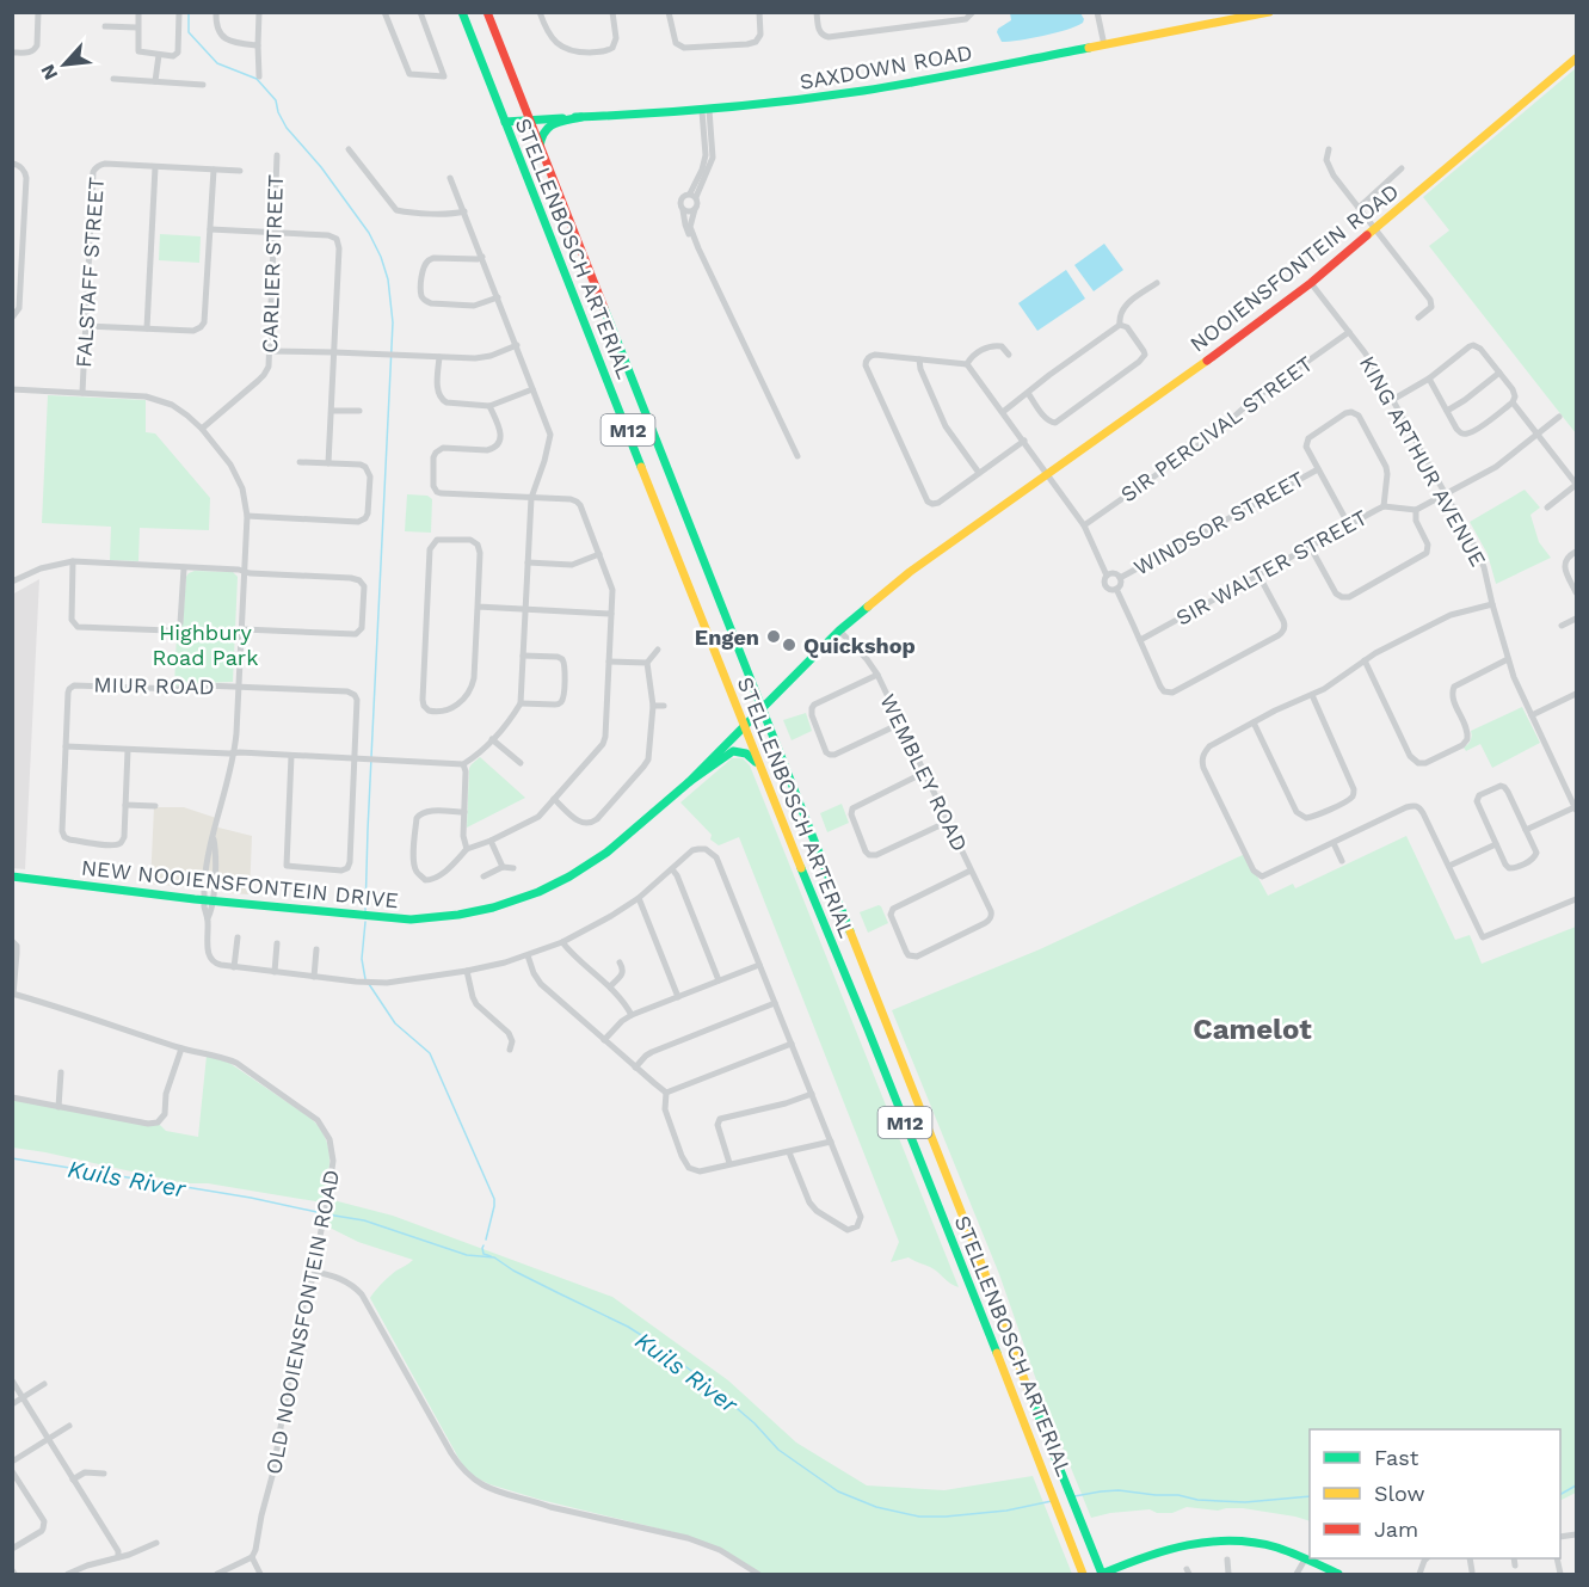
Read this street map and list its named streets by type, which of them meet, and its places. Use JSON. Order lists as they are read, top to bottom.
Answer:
{
  "streets": {
    "main road": [
      "SAXDOWN ROAD",
      "STELLENBOSCH ARTERIAL",
      "NOOIENSFONTEIN ROAD",
      "M12",
      "NEW NOOIENSFONTEIN DRIVE"
    ],
    "street": [
      "CARLIER STREET",
      "FALSTAFF STREET",
      "SIR PERCIVAL STREET",
      "KING ARTHUR AVENUE",
      "WINDSOR STREET",
      "SIR WALTER STREET",
      "MIUR ROAD",
      "WEMBLEY ROAD",
      "OLD NOOIENSFONTEIN ROAD"
    ]
  },
  "crossings": [
    ["SAXDOWN ROAD", "STELLENBOSCH ARTERIAL"],
    ["STELLENBOSCH ARTERIAL", "NOOIENSFONTEIN ROAD"],
    ["STELLENBOSCH ARTERIAL", "NEW NOOIENSFONTEIN DRIVE"],
    ["NOOIENSFONTEIN ROAD", "KING ARTHUR AVENUE"],
    ["NOOIENSFONTEIN ROAD", "WEMBLEY ROAD"],
    ["NOOIENSFONTEIN ROAD", "NEW NOOIENSFONTEIN DRIVE"],
    ["SIR PERCIVAL STREET", "KING ARTHUR AVENUE"]
  ],
  "districts": ["Camelot"],
  "water": ["Kuils River"],
  "parks": ["Highbury Road Park"],
  "places": ["Engen", "Quickshop"],
  "legend": ["Fast", "Slow", "Jam"],
  "north": "bottom left"
}
